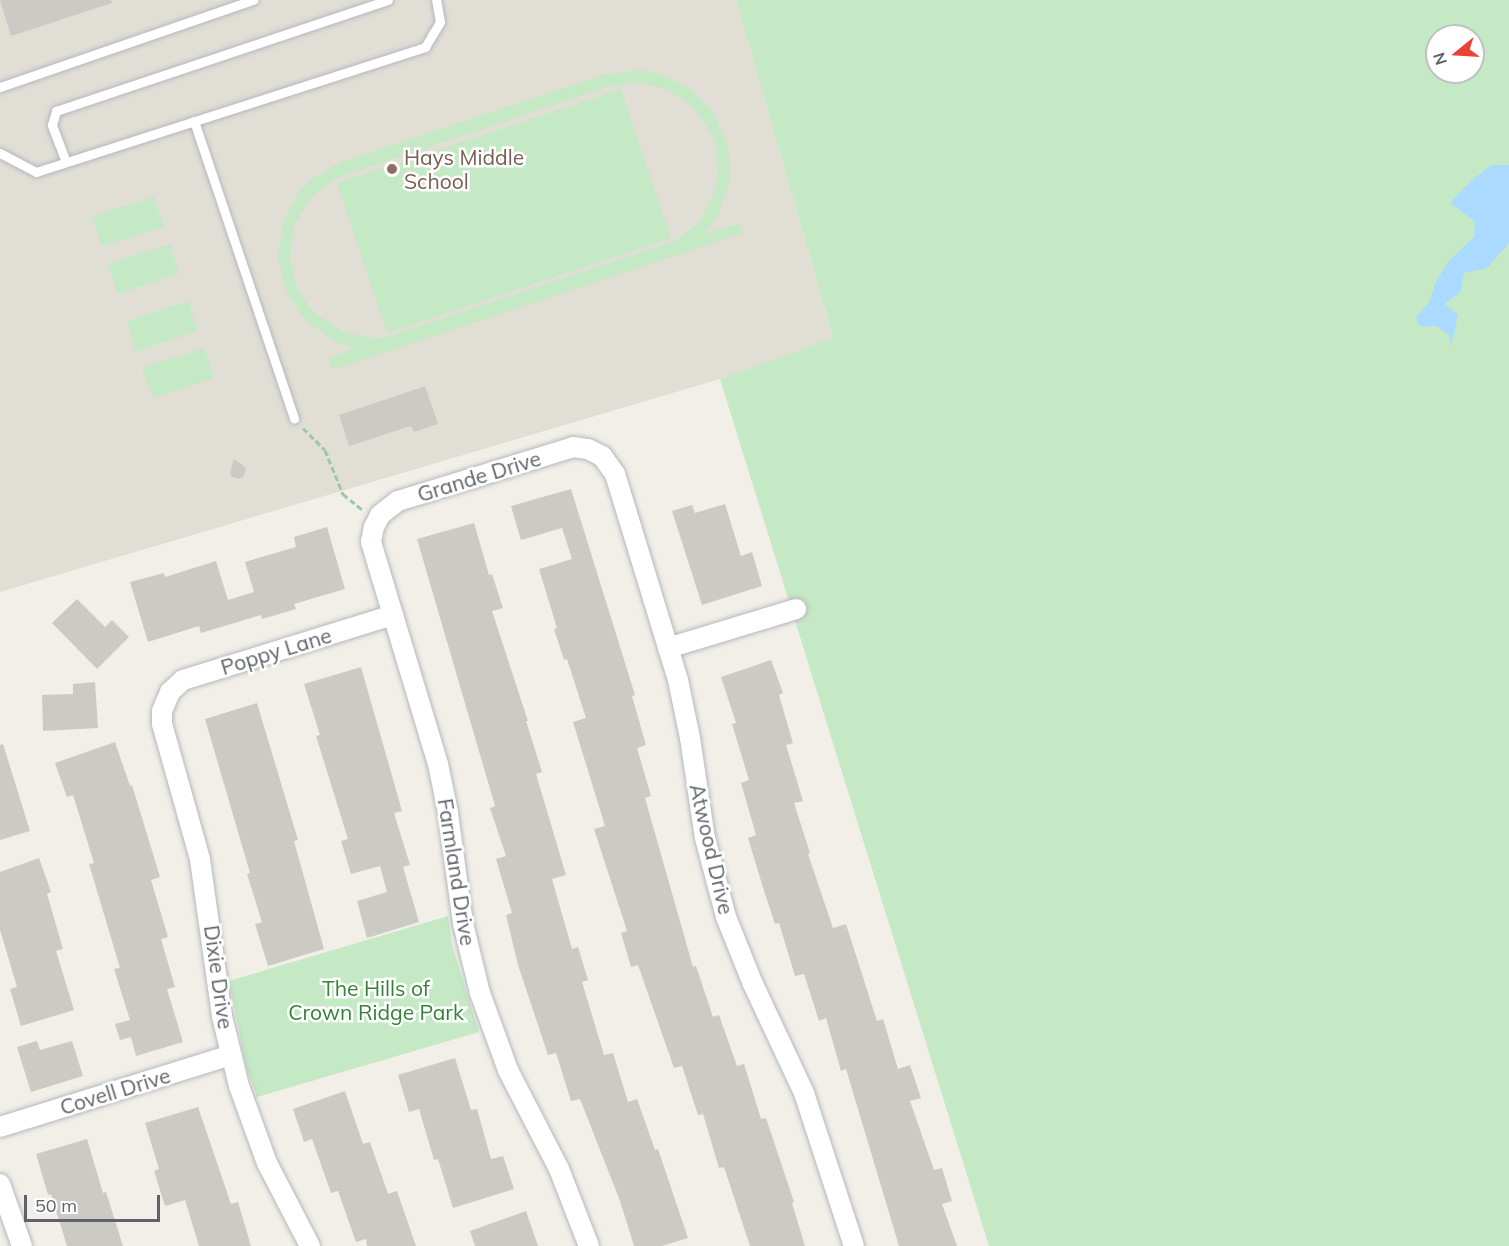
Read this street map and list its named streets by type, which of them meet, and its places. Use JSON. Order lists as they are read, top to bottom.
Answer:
{
  "streets": {
    "street": [
      "Grande Drive",
      "Poppy Lane",
      "Atwood Drive",
      "Farmland Drive",
      "Dixie Drive",
      "Covell Drive"
    ]
  },
  "crossings": [
    ["Grande Drive", "Atwood Drive"],
    ["Grande Drive", "Farmland Drive"],
    ["Poppy Lane", "Farmland Drive"],
    ["Poppy Lane", "Dixie Drive"],
    ["Dixie Drive", "Covell Drive"]
  ],
  "parks": ["The Hills of Crown Ridge Park"],
  "places": ["Hays Middle School"],
  "scale_bar": "50 m",
  "north": "left"
}
